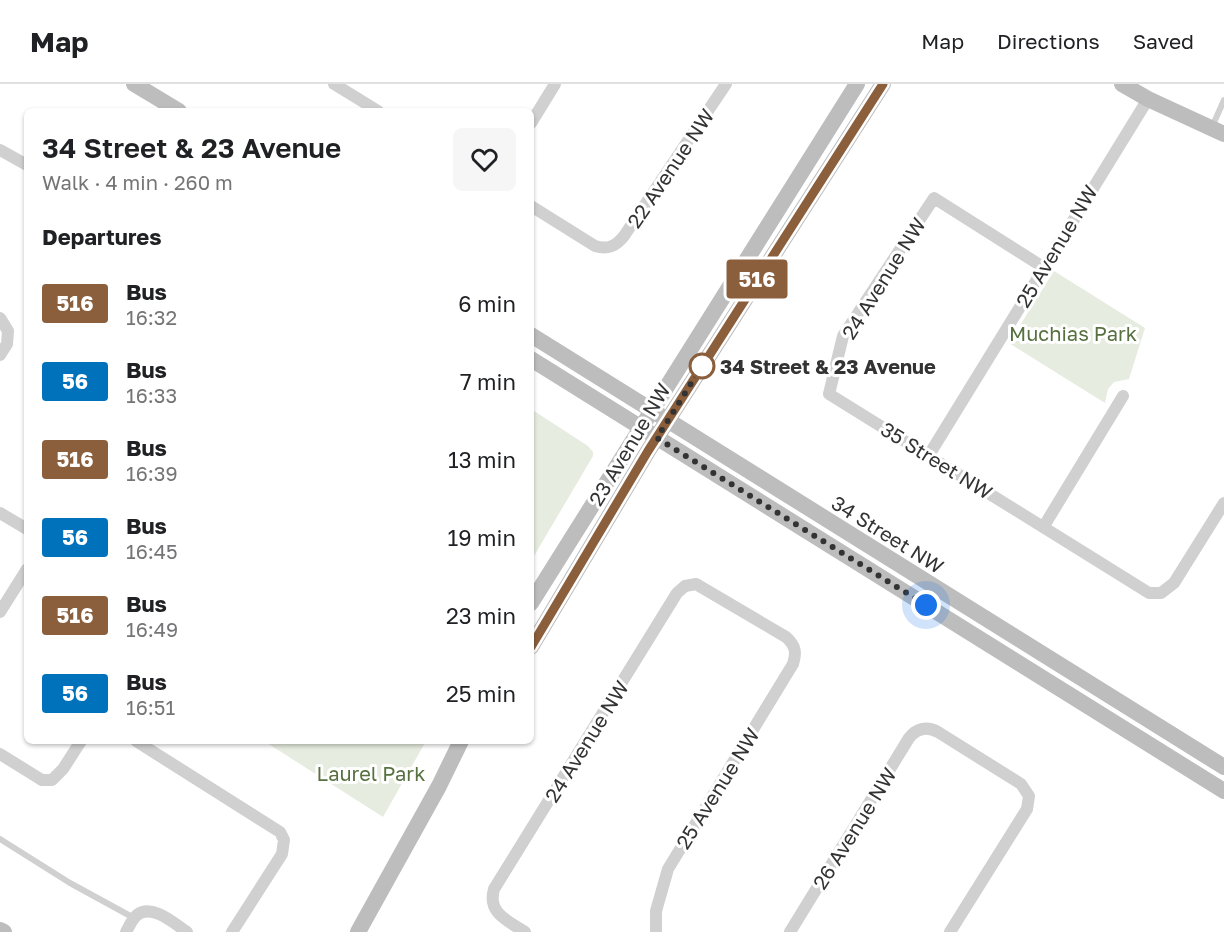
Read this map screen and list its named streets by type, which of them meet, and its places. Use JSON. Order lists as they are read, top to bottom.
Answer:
{
  "streets": {
    "main road": ["23 Avenue NW", "34 Street NW"],
    "street": [
      "22 Avenue NW",
      "25 Avenue NW",
      "24 Avenue NW",
      "35 Street NW",
      "26 Avenue NW"
    ]
  },
  "crossings": [
    ["25 Avenue NW", "24 Avenue NW"],
    ["25 Avenue NW", "35 Street NW"],
    ["24 Avenue NW", "35 Street NW"],
    ["23 Avenue NW", "34 Street NW"]
  ],
  "parks": ["Muchias Park", "Laurel Park"],
  "places": ["34 Street & 23 Avenue"],
  "lines": ["bus line 516"],
  "page": {
    "header": "Map",
    "nav": ["Map", "Directions", "Saved"],
    "on_map": "516",
    "heading": [
      ["34 Street & 23 Avenue", "Walk · 4 min · 260 m"],
      "Departures"
    ],
    "list": [
      {
        "mark": "516",
        "name": "Bus",
        "note": "16:32",
        "value": "6 min"
      },
      {
        "mark": "56",
        "name": "Bus",
        "note": "16:33",
        "value": "7 min"
      },
      {
        "mark": "516",
        "name": "Bus",
        "note": "16:39",
        "value": "13 min"
      },
      {
        "mark": "56",
        "name": "Bus",
        "note": "16:45",
        "value": "19 min"
      },
      {
        "mark": "516",
        "name": "Bus",
        "note": "16:49",
        "value": "23 min"
      },
      {
        "mark": "56",
        "name": "Bus",
        "note": "16:51",
        "value": "25 min"
      }
    ]
  }
}
